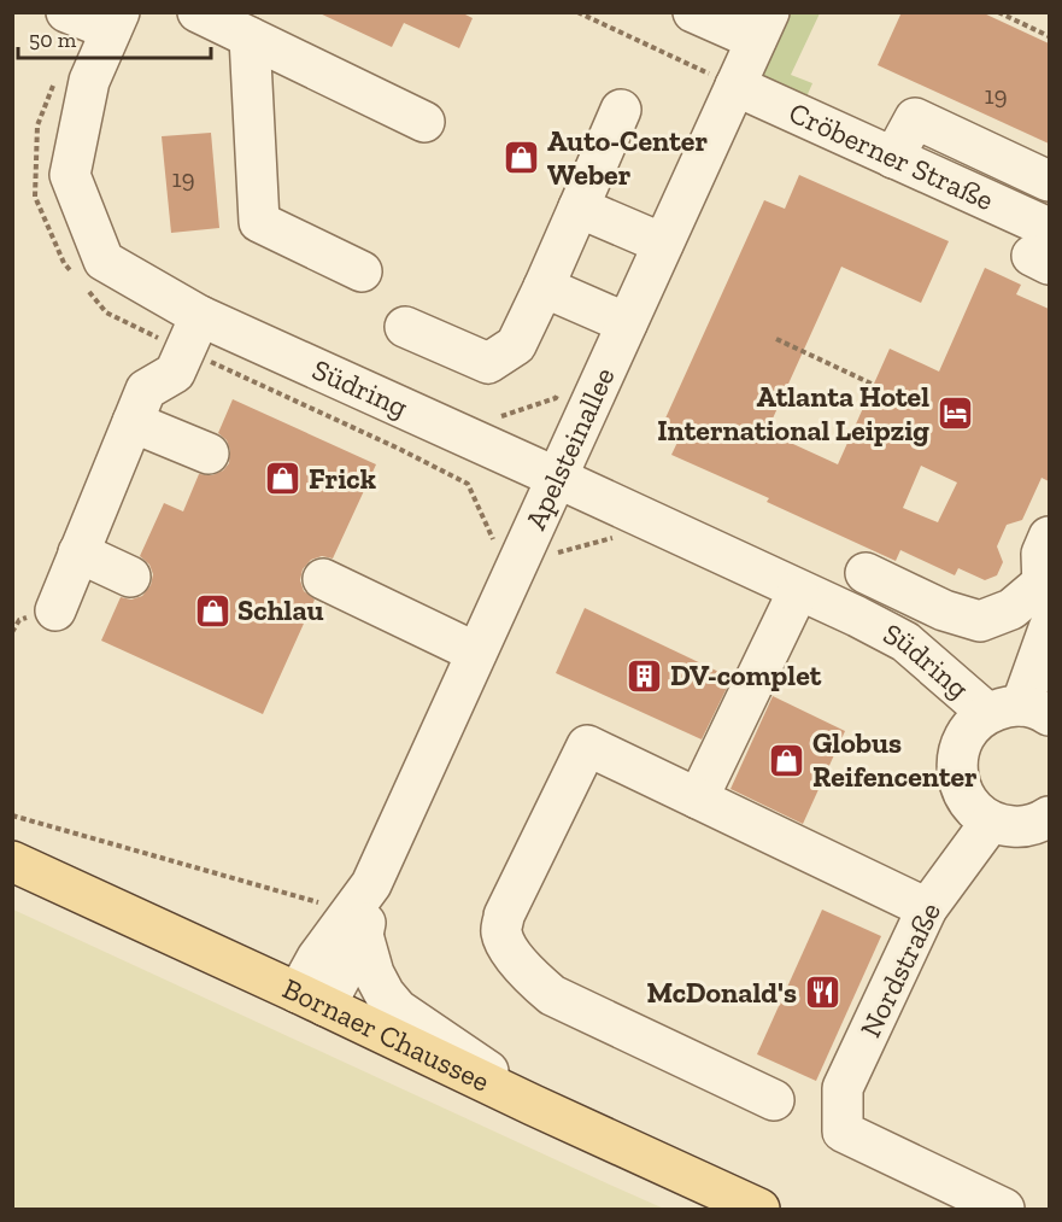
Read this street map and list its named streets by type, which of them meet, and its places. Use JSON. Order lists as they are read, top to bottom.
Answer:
{
  "streets": {
    "main road": ["Bornaer Chaussee"],
    "street": [
      "Cröberner Straße",
      "Südring",
      "Apelsteinallee",
      "Nordstraße"
    ]
  },
  "crossings": [
    ["Cröberner Straße", "Apelsteinallee"],
    ["Südring", "Apelsteinallee"],
    ["Apelsteinallee", "Bornaer Chaussee"]
  ],
  "places": {
    "shop": [
      "Auto-Center Weber",
      "Frick",
      "Schlau",
      "Globus Reifencenter"
    ],
    "hotel": ["Atlanta Hotel International Leipzig"],
    "building": ["DV-complet"],
    "restaurant": ["McDonald's"]
  },
  "house_numbers": ["19", "19"],
  "scale_bar": "50 m"
}
